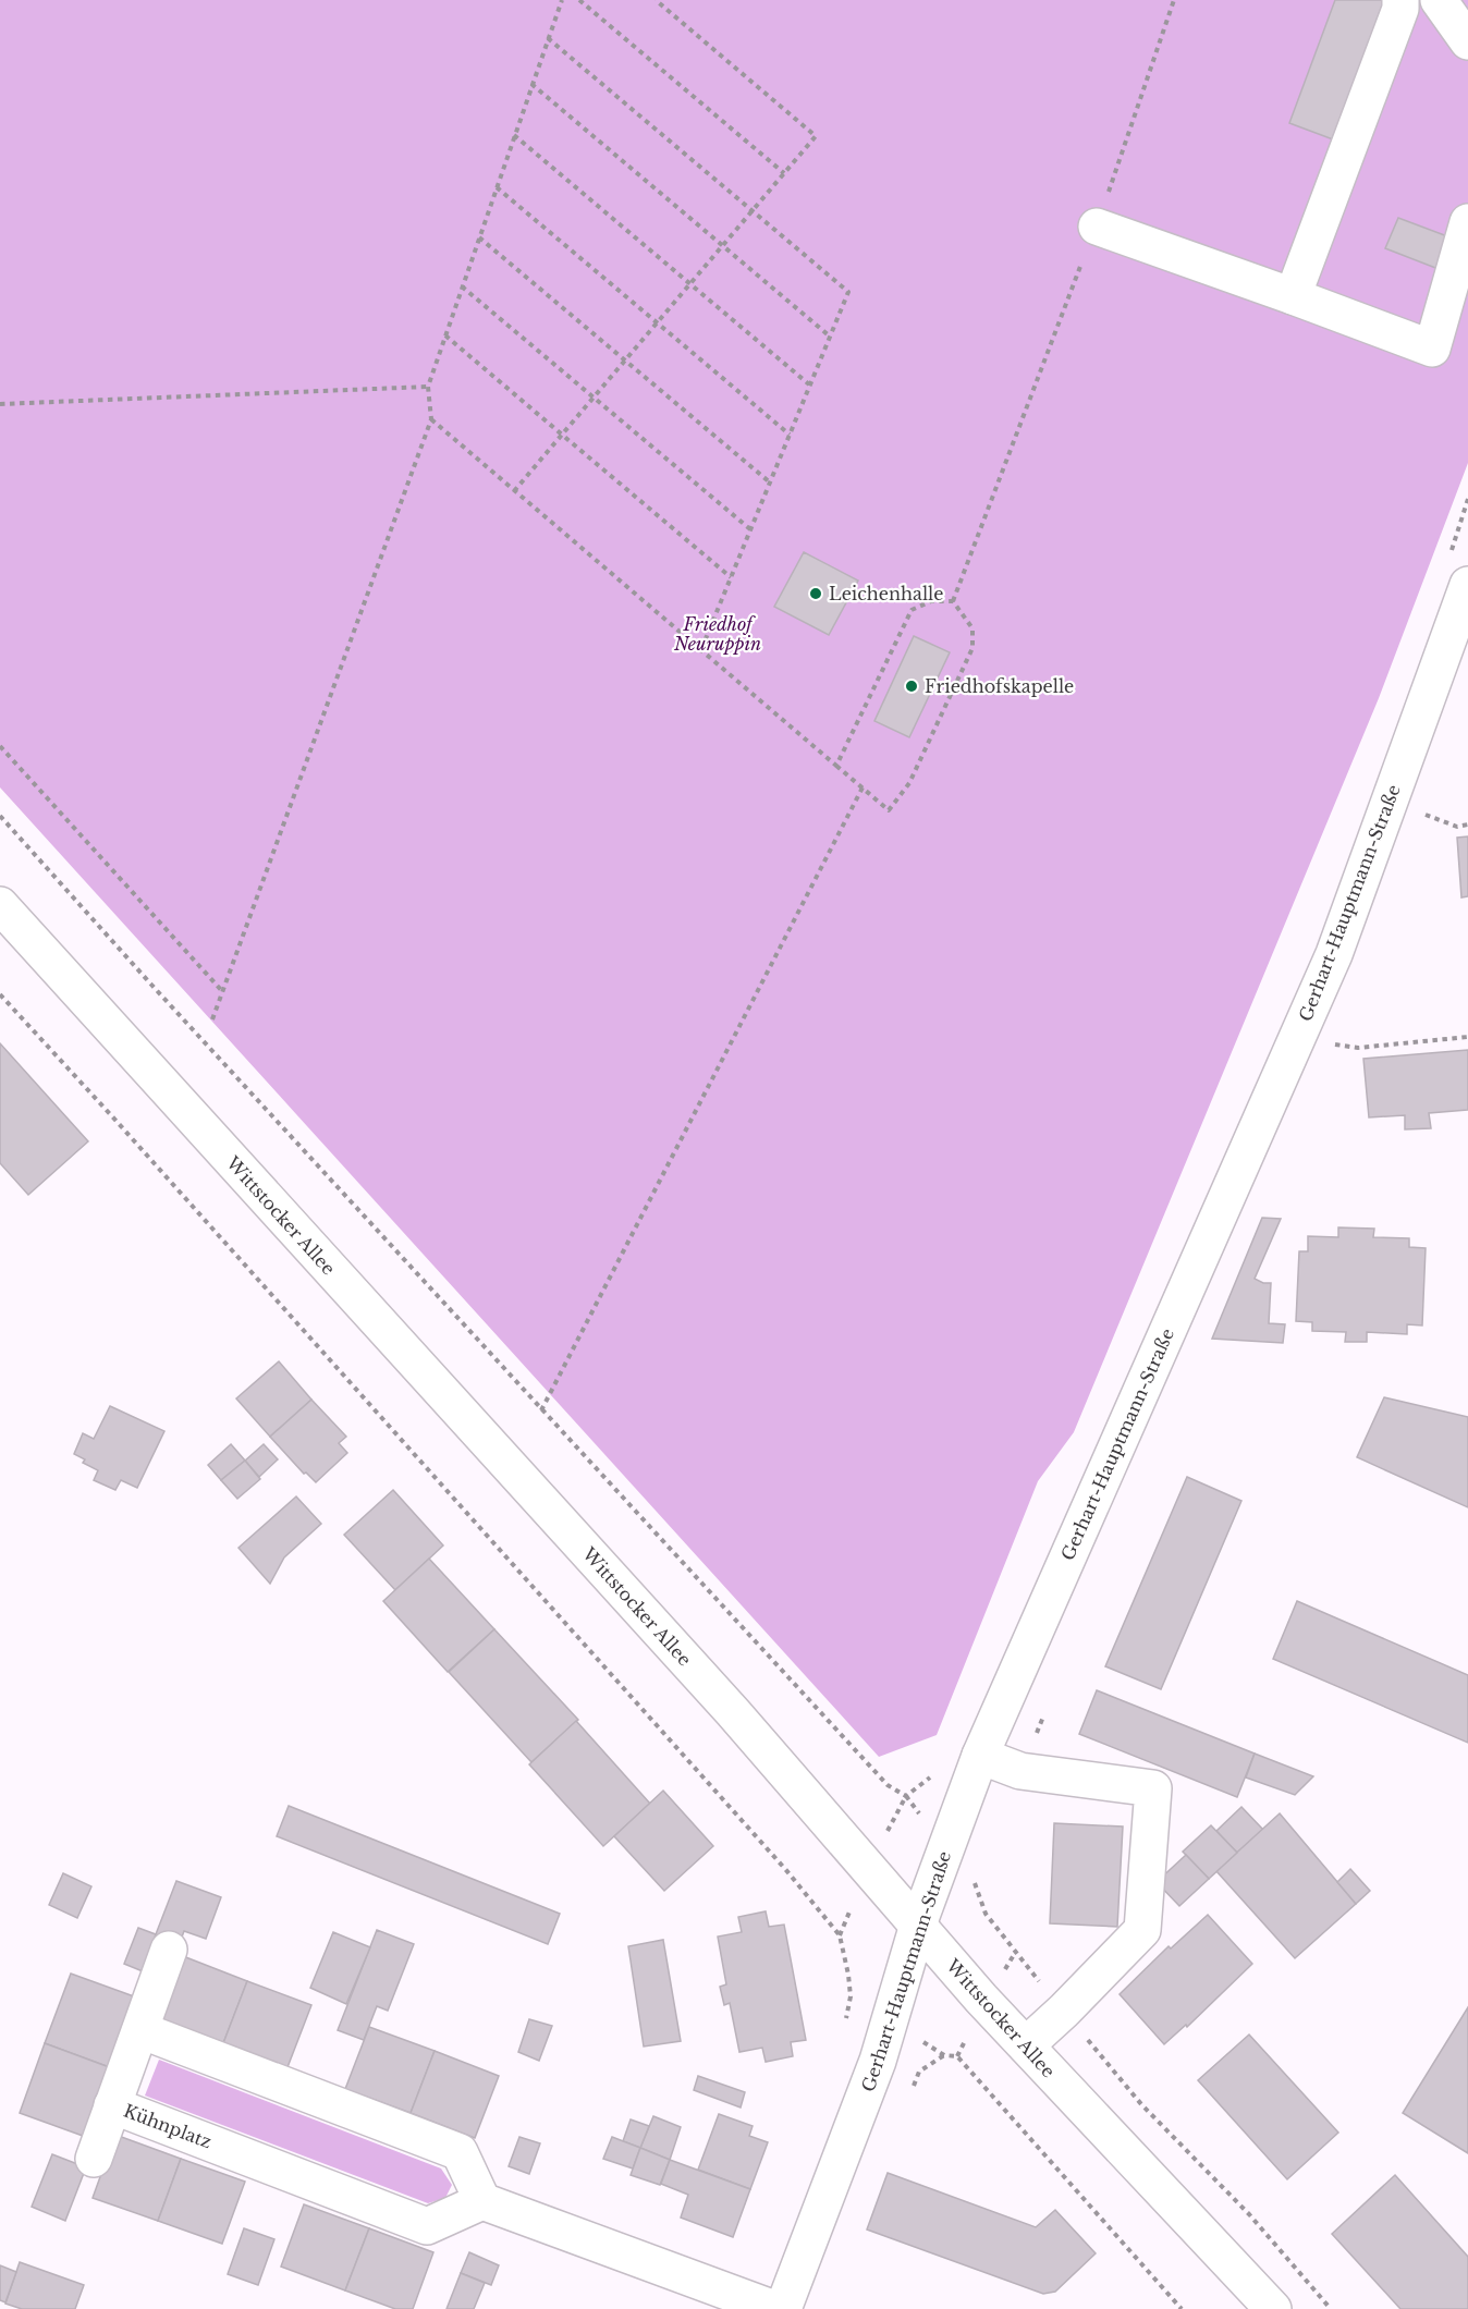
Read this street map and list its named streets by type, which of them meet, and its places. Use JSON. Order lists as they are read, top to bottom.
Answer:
{
  "streets": {
    "main road": ["Gerhart-Hauptmann-Straße", "Wittstocker Allee", "Kühnplatz"]
  },
  "crossings": [
    ["Gerhart-Hauptmann-Straße", "Wittstocker Allee"]
  ],
  "parks": ["Friedhof Neuruppin"],
  "places": ["Leichenhalle", "Friedhofskapelle"]
}
